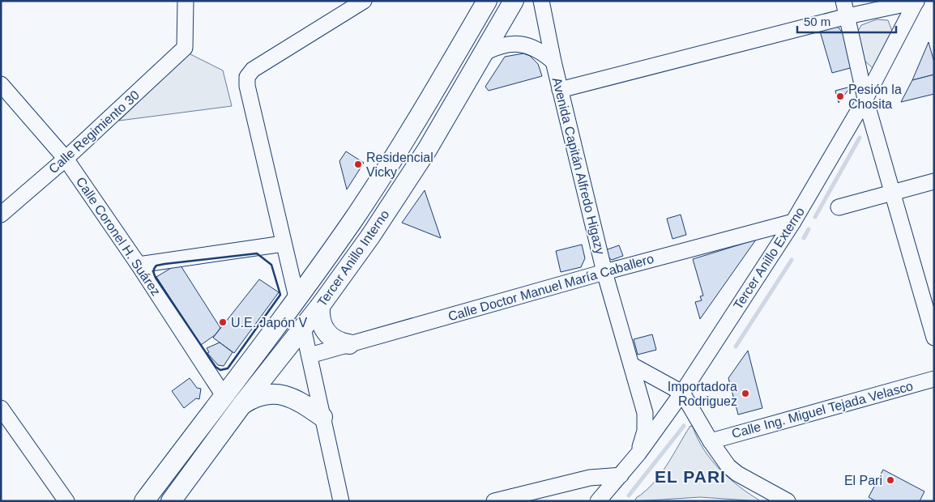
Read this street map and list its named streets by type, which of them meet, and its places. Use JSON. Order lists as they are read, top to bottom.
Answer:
{
  "streets": {
    "main road": ["Tercer Anillo Interno"],
    "street": [
      "Calle Regimiento 30",
      "Avenida Capitán Alfredo Higazy",
      "Calle Coronel H. Suárez",
      "Tercer Anillo Externo",
      "Calle Doctor Manuel María Caballero",
      "Calle Ing. Miguel Tejada Velasco"
    ]
  },
  "crossings": [
    ["Calle Regimiento 30", "Calle Coronel H. Suárez"],
    ["Avenida Capitán Alfredo Higazy", "Tercer Anillo Interno"],
    ["Avenida Capitán Alfredo Higazy", "Tercer Anillo Externo"],
    ["Avenida Capitán Alfredo Higazy", "Calle Doctor Manuel María Caballero"],
    ["Calle Coronel H. Suárez", "Tercer Anillo Interno"],
    ["Tercer Anillo Externo", "Calle Doctor Manuel María Caballero"]
  ],
  "districts": ["EL PARI"],
  "places": [
    "Pesión la Chosita",
    "Residencial Vicky",
    "U.E. Japón V",
    "Importadora Rodriguez",
    "El Pari"
  ],
  "scale_bar": "50 m"
}
